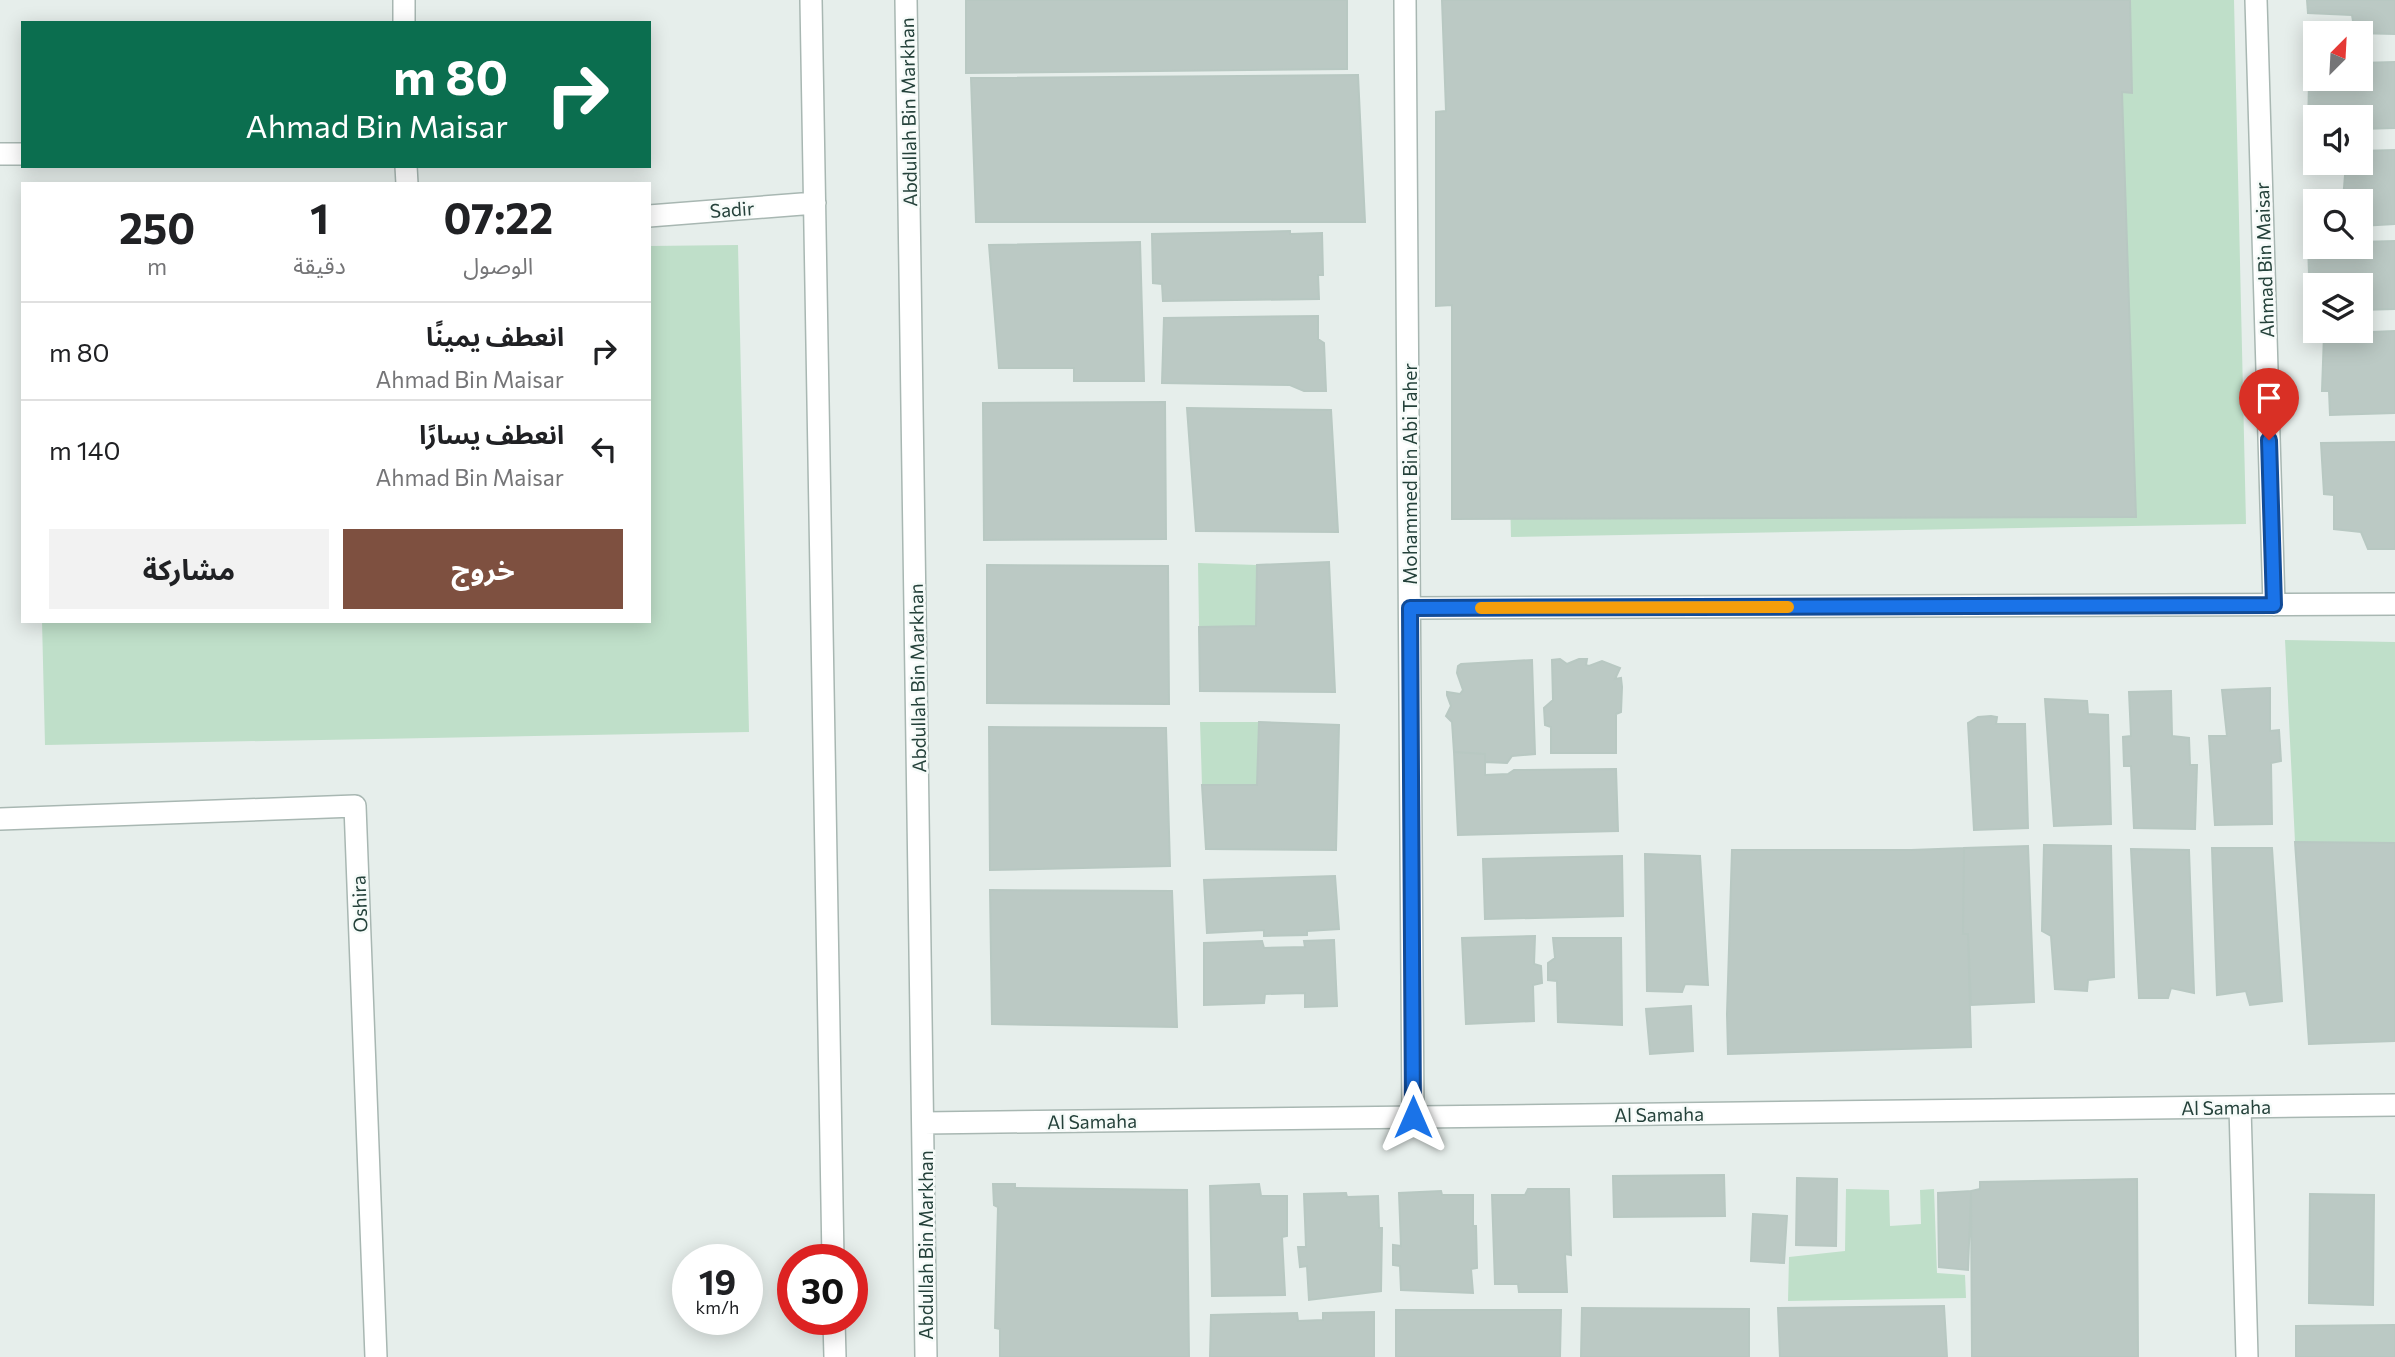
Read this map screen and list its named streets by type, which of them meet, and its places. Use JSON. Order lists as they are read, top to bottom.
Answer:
{
  "streets": {
    "street": [
      "Abdullah Bin Markhan",
      "Sadir",
      "Ahmad Bin Maisar",
      "Mohammed Bin Abi Taher",
      "Oshira",
      "Al Samaha"
    ]
  },
  "crossings": [
    ["Abdullah Bin Markhan", "Al Samaha"],
    ["Mohammed Bin Abi Taher", "Al Samaha"]
  ],
  "north": "top right",
  "page": {
    "turn": ["80 m", "Ahmad Bin Maisar"],
    "eta": [
      "07:22",
      "الوصول",
      "1",
      "دقيقة",
      "250",
      "m"
    ],
    "list": [
      {
        "name": "انعطف يمينًا",
        "note": "Ahmad Bin Maisar",
        "value": "80 m"
      },
      {
        "name": "انعطف يسارًا",
        "note": "Ahmad Bin Maisar",
        "value": "140 m"
      }
    ],
    "buttons": ["خروج", "مشاركة"],
    "speed": "19 km/h",
    "limit": "30"
  }
}
